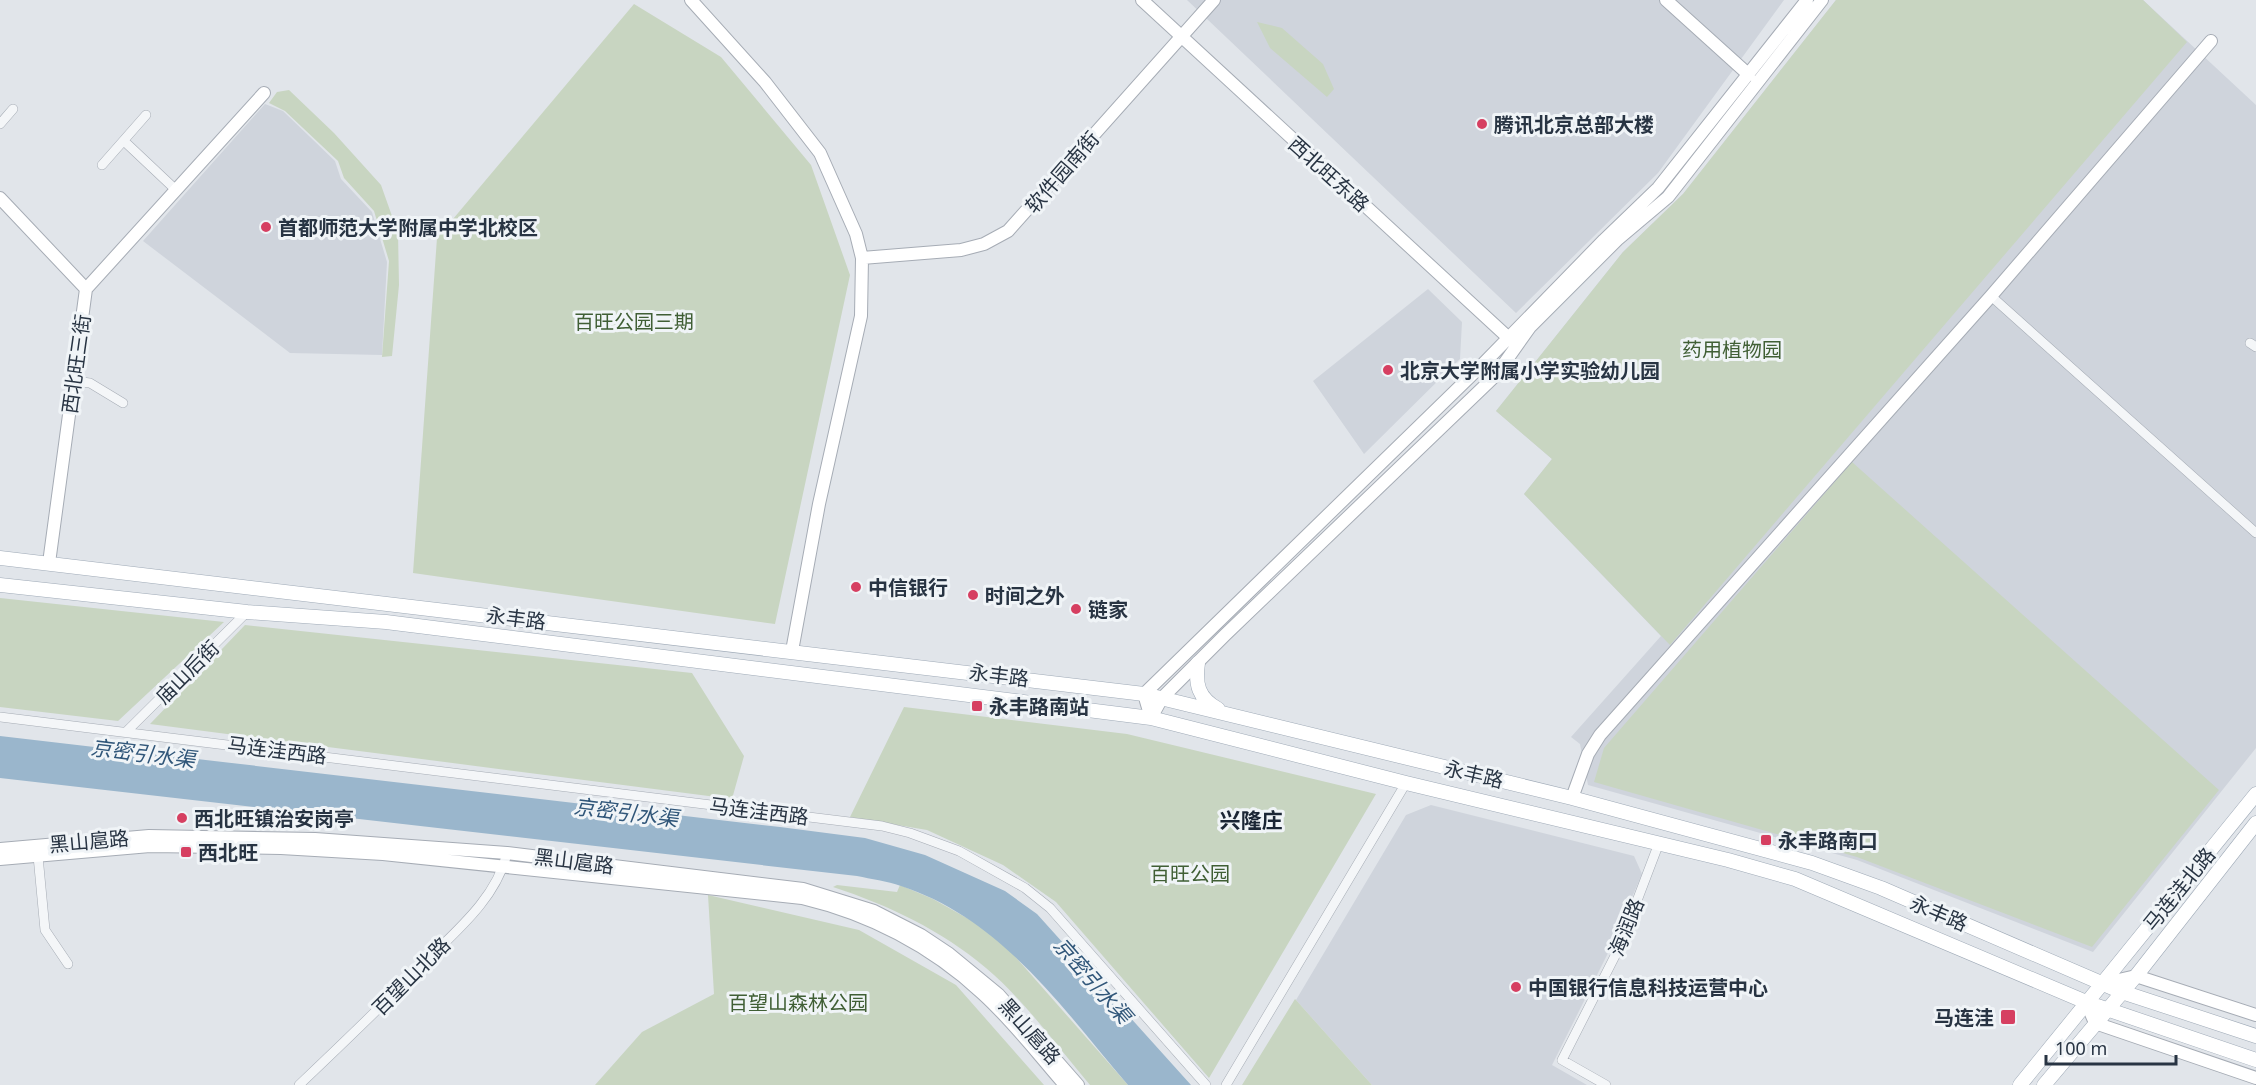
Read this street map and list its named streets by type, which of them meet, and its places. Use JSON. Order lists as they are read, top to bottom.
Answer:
{
  "streets": {
    "main road": ["永丰路", "马连洼北路"],
    "street": [
      "软件园南街",
      "西北旺东路",
      "西北旺三街",
      "庙山后街",
      "马连洼西路",
      "黑山扈路",
      "海润路",
      "百望山北路"
    ]
  },
  "crossings": [
    ["软件园南街", "西北旺东路"],
    ["西北旺三街", "永丰路"],
    ["永丰路", "庙山后街"],
    ["永丰路", "马连洼北路"],
    ["永丰路", "海润路"],
    ["庙山后街", "马连洼西路"],
    ["黑山扈路", "百望山北路"]
  ],
  "districts": ["兴隆庄"],
  "water": ["京密引水渠"],
  "parks": [
    "百旺公园三期",
    "药用植物园",
    "百旺公园",
    "百望山森林公园"
  ],
  "places": {
    "other": [
      "腾讯北京总部大楼",
      "首都师范大学附属中学北校区",
      "北京大学附属小学实验幼儿园",
      "中信银行",
      "时间之外",
      "链家",
      "西北旺镇治安岗亭",
      "中国银行信息科技运营中心"
    ],
    "transit": [
      "永丰路南站",
      "永丰路南口",
      "西北旺",
      "马连洼"
    ]
  },
  "scale_bar": "100 m"
}
